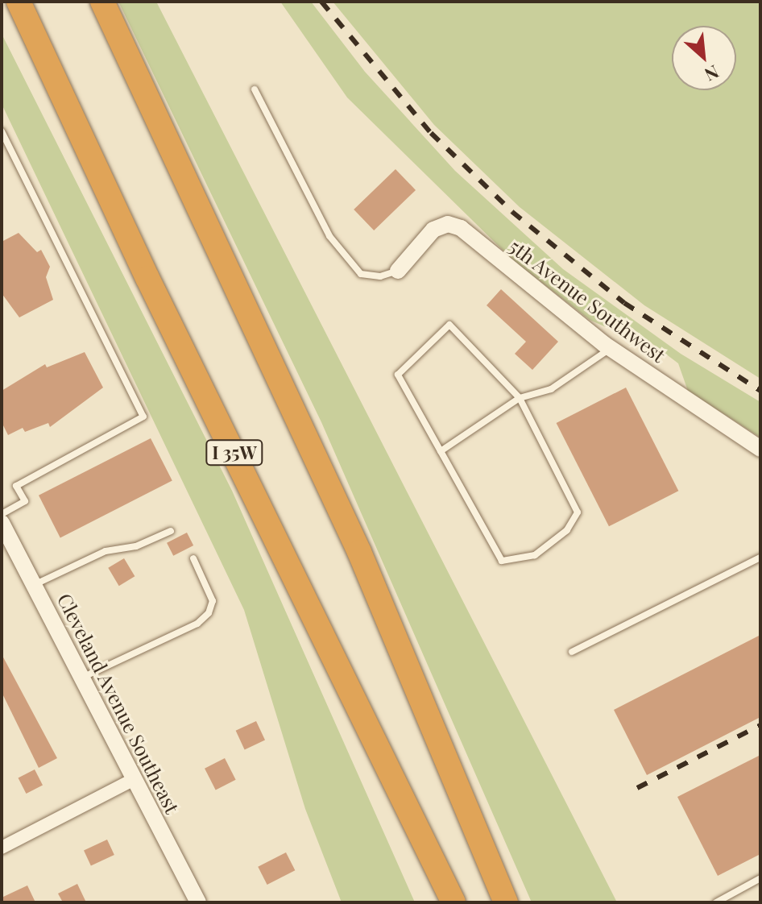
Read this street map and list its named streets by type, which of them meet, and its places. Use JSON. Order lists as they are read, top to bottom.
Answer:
{
  "streets": {
    "highway": ["I 35W"],
    "street": ["5th Avenue Southwest", "Cleveland Avenue Southeast"]
  },
  "north": "bottom right"
}
